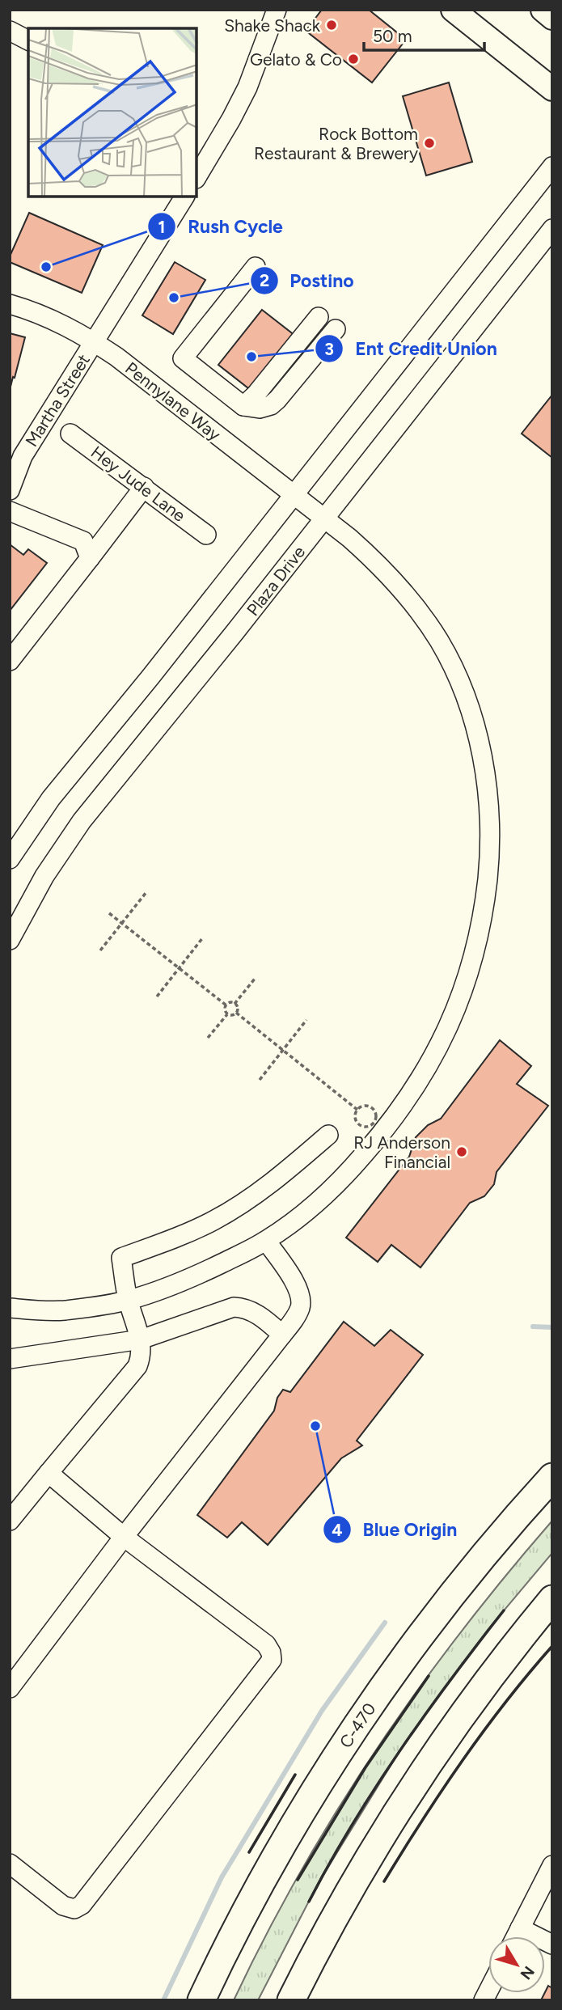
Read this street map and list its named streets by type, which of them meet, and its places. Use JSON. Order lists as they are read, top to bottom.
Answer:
{
  "streets": {
    "highway": ["C-470"],
    "street": [
      "Martha Street",
      "Pennylane Way",
      "Hey Jude Lane",
      "Plaza Drive"
    ]
  },
  "crossings": [
    ["Martha Street", "Pennylane Way"],
    ["Pennylane Way", "Plaza Drive"]
  ],
  "places": [
    "Shake Shack",
    "Gelato & Co",
    "Rock Bottom Restaurant & Brewery",
    "Rush Cycle",
    "Postino",
    "Ent Credit Union",
    "RJ Anderson Financial",
    "Blue Origin"
  ],
  "scale_bar": "50 m",
  "north": "bottom right"
}
